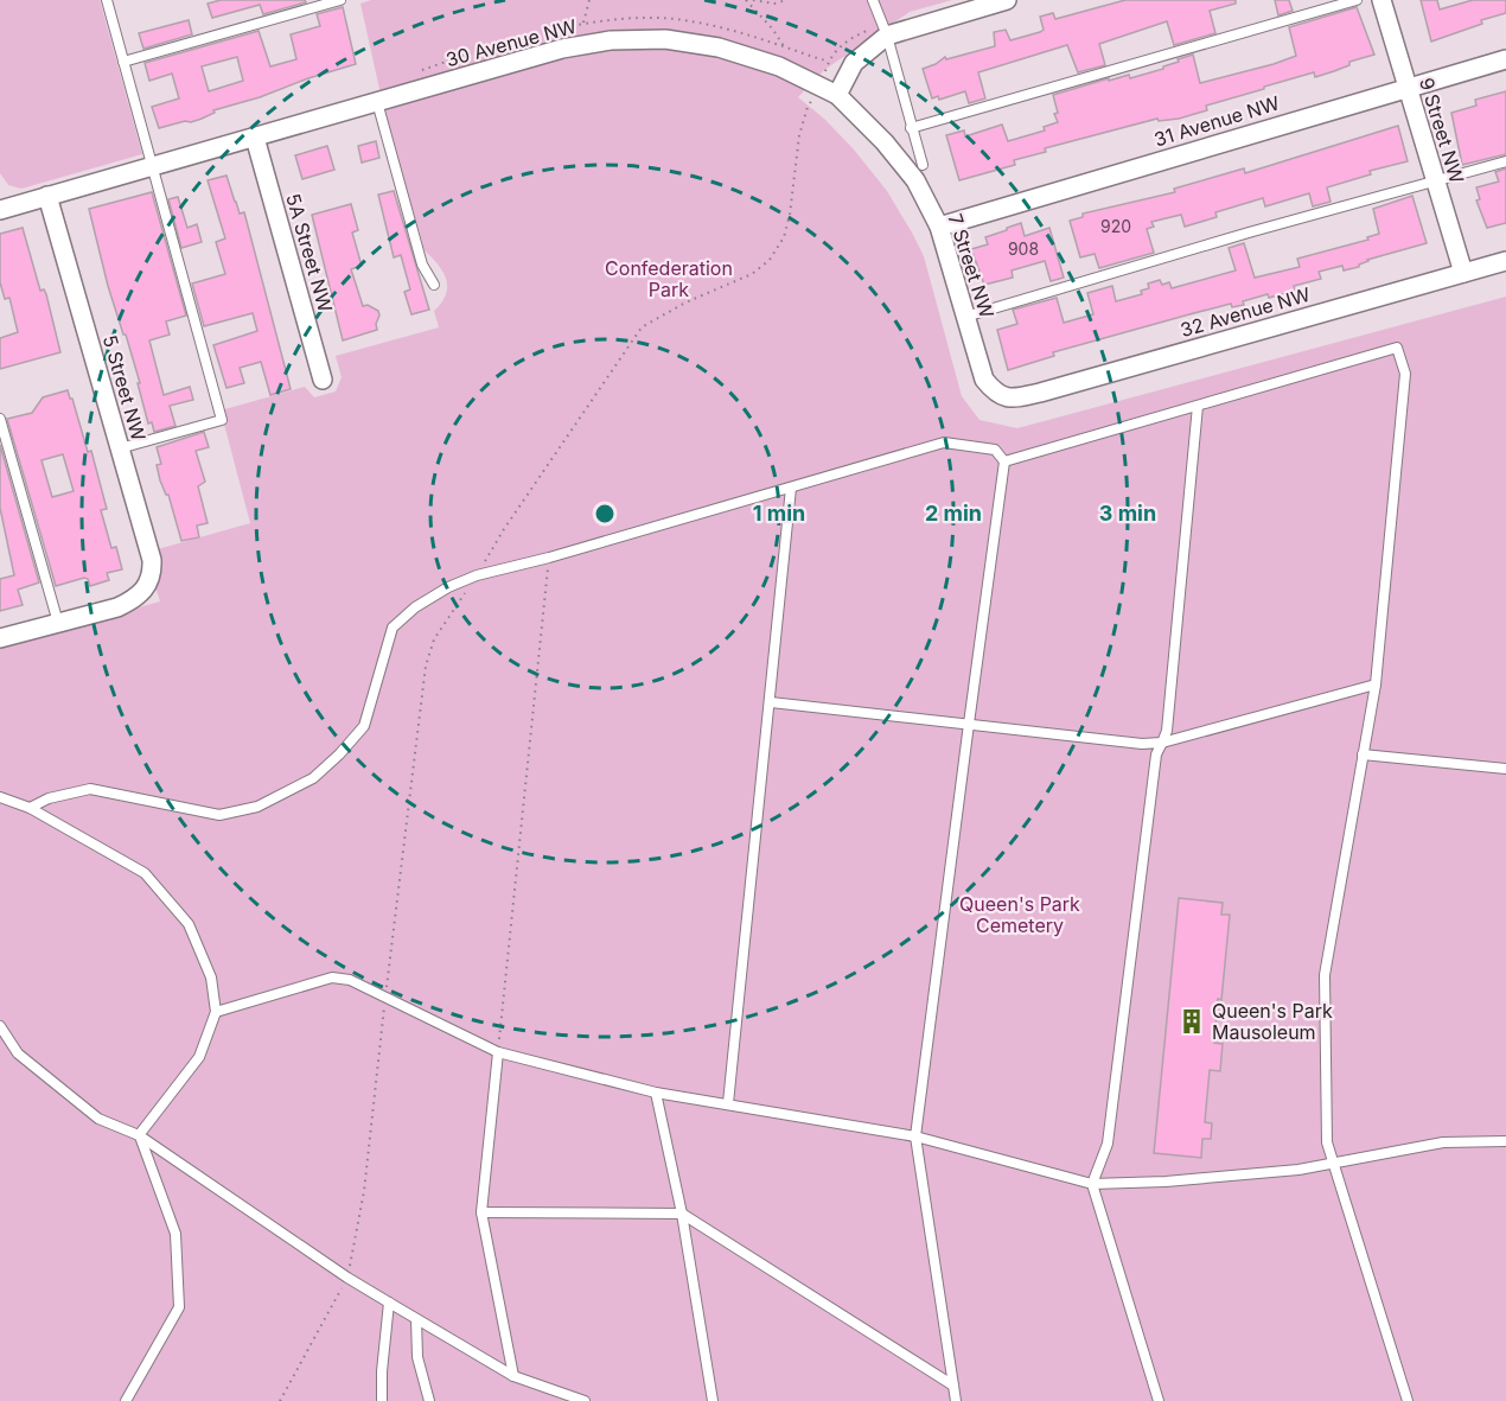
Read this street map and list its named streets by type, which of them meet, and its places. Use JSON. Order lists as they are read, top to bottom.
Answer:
{
  "streets": {
    "street": [
      "30 Avenue NW",
      "31 Avenue NW",
      "9 Street NW",
      "5A Street NW",
      "7 Street NW",
      "32 Avenue NW",
      "5 Street NW"
    ]
  },
  "crossings": [
    ["30 Avenue NW", "5A Street NW"],
    ["30 Avenue NW", "7 Street NW"],
    ["30 Avenue NW", "5 Street NW"],
    ["31 Avenue NW", "9 Street NW"],
    ["31 Avenue NW", "7 Street NW"],
    ["9 Street NW", "32 Avenue NW"],
    ["7 Street NW", "32 Avenue NW"]
  ],
  "parks": ["Confederation Park", "Queen's Park Cemetery"],
  "places": {
    "building": ["Queen's Park Mausoleum"]
  },
  "house_numbers": ["920", "908"],
  "rings": ["1 min", "2 min", "3 min"]
}
